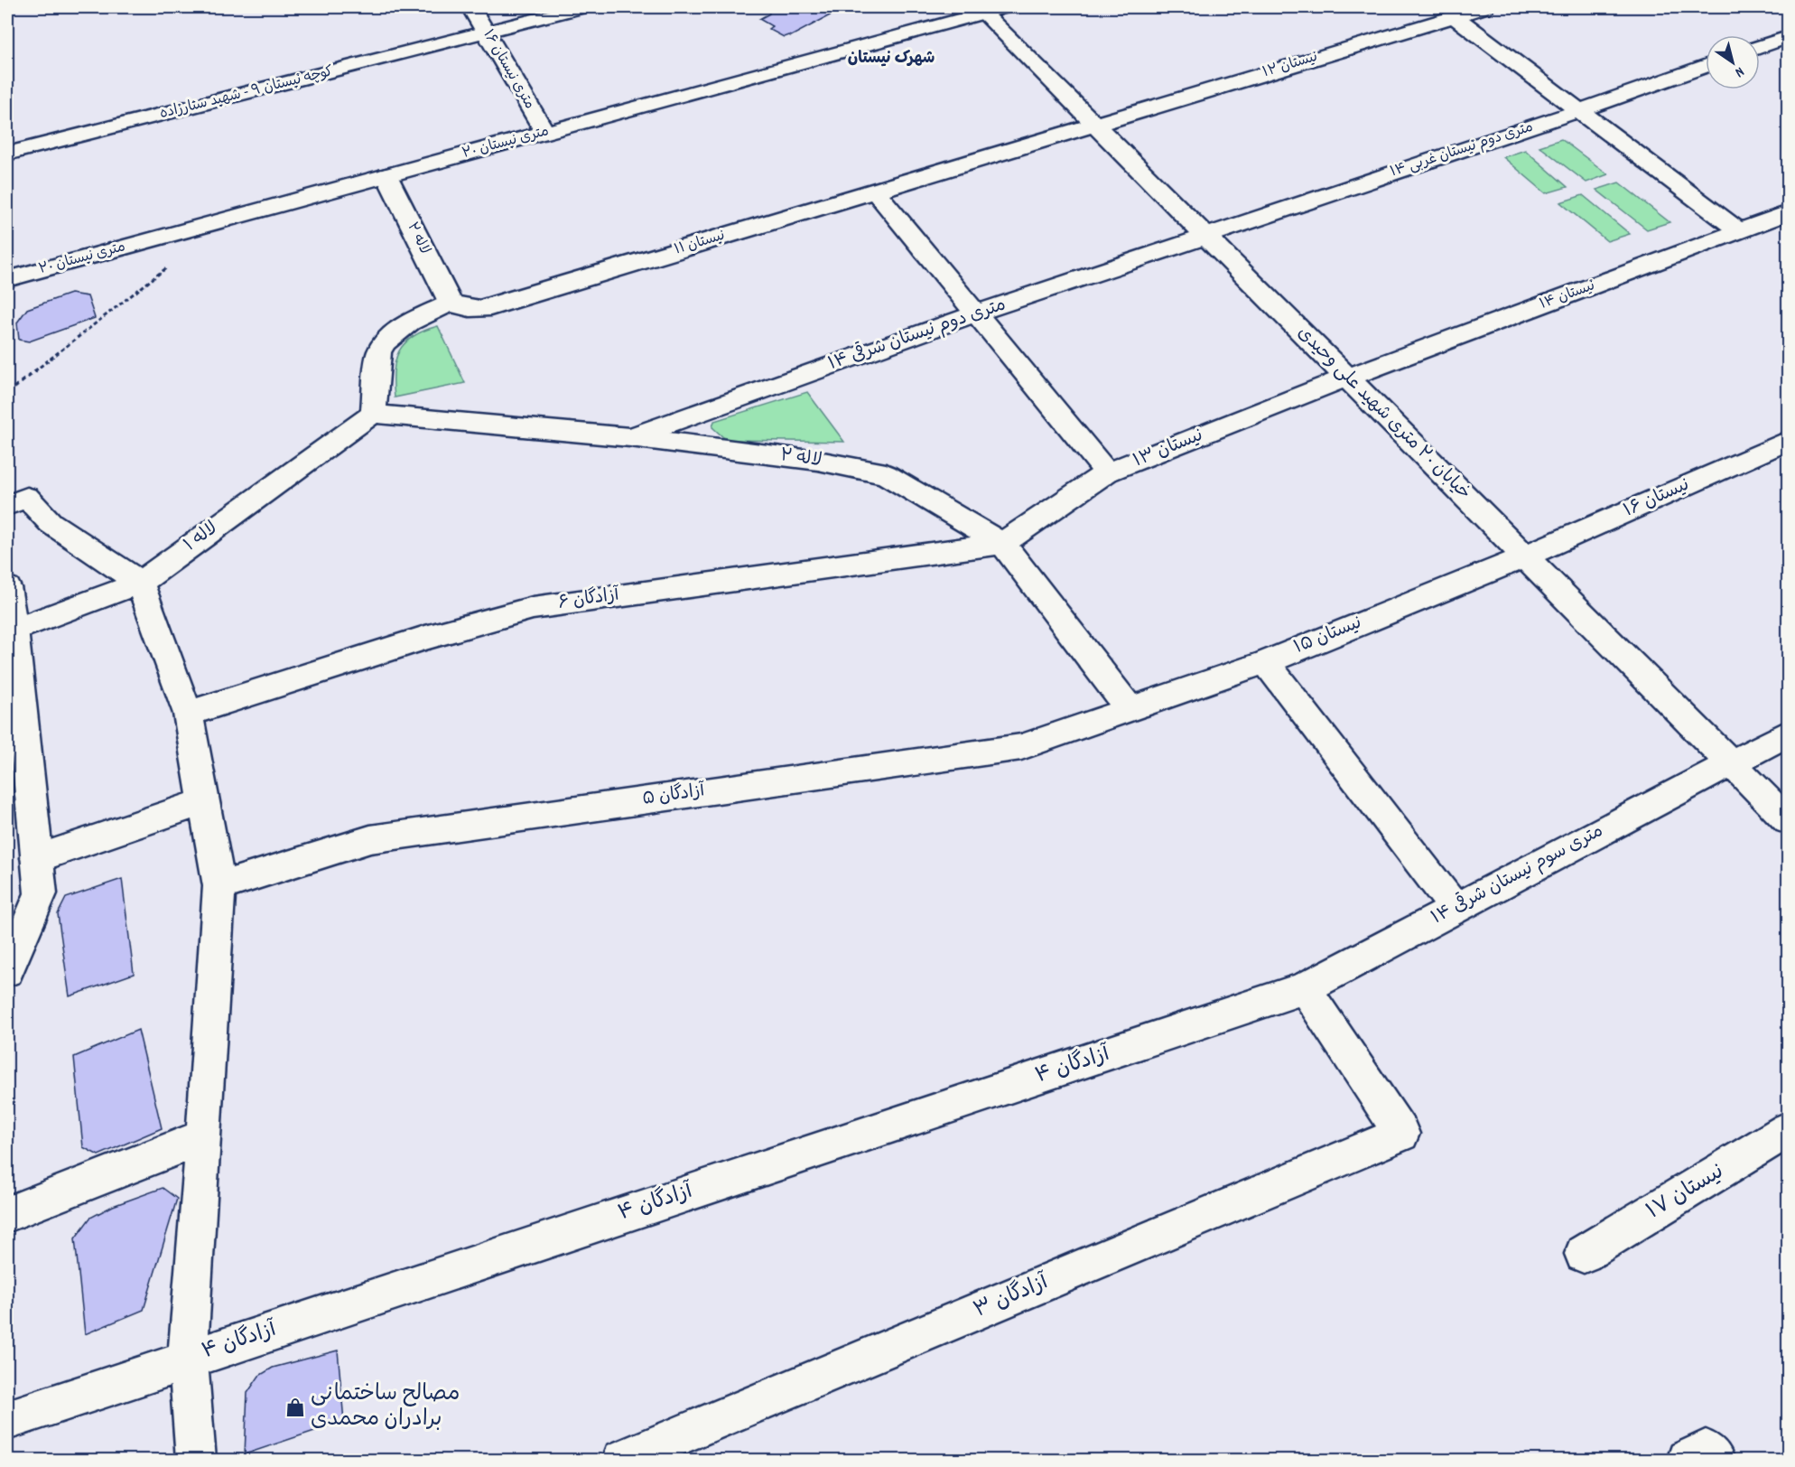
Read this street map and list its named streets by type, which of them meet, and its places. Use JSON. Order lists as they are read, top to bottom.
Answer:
{
  "streets": {
    "street": [
      "نیستان ۱۲",
      "۱۶ متری نیستان",
      "کوچه نیستان ۹ - شهید ستارزاده",
      "۲۰ متری نیستان",
      "۱۴ متری دوم نیستان غربی",
      "لاله ۲",
      "نیستان ۱۱",
      "نیستان ۱۴",
      "۱۴ متری دوم نیستان شرقی",
      "خیابان ۲۰ متری شهید علی وحیدی",
      "نیستان ۱۳",
      "نیستان ۱۶",
      "لاله ۱",
      "آزادگان ۶",
      "نیستان ۱۵",
      "آزادگان ۵",
      "۱۴ متری سوم نیستان شرقی",
      "آزادگان ۴",
      "نیستان ۱۷",
      "آزادگان ۳"
    ]
  },
  "crossings": [
    ["نیستان ۱۲", "نیستان ۱۱"],
    ["نیستان ۱۲", "خیابان ۲۰ متری شهید علی وحیدی"],
    ["۱۶ متری نیستان", "کوچه نیستان ۹ - شهید ستارزاده"],
    ["۱۶ متری نیستان", "۲۰ متری نیستان"],
    ["۲۰ متری نیستان", "لاله ۲"],
    ["۲۰ متری نیستان", "خیابان ۲۰ متری شهید علی وحیدی"],
    ["۱۴ متری دوم نیستان غربی", "۱۴ متری دوم نیستان شرقی"],
    ["۱۴ متری دوم نیستان غربی", "خیابان ۲۰ متری شهید علی وحیدی"],
    ["لاله ۲", "نیستان ۱۱"],
    ["لاله ۲", "۱۴ متری دوم نیستان شرقی"],
    ["لاله ۲", "نیستان ۱۳"],
    ["لاله ۲", "لاله ۱"],
    ["لاله ۲", "آزادگان ۶"],
    ["لاله ۲", "نیستان ۱۵"],
    ["لاله ۲", "آزادگان ۵"],
    ["نیستان ۱۱", "خیابان ۲۰ متری شهید علی وحیدی"],
    ["نیستان ۱۴", "خیابان ۲۰ متری شهید علی وحیدی"],
    ["نیستان ۱۴", "نیستان ۱۳"],
    ["۱۴ متری دوم نیستان شرقی", "خیابان ۲۰ متری شهید علی وحیدی"],
    ["خیابان ۲۰ متری شهید علی وحیدی", "نیستان ۱۳"],
    ["خیابان ۲۰ متری شهید علی وحیدی", "نیستان ۱۶"],
    ["خیابان ۲۰ متری شهید علی وحیدی", "نیستان ۱۵"],
    ["خیابان ۲۰ متری شهید علی وحیدی", "۱۴ متری سوم نیستان شرقی"],
    ["نیستان ۱۳", "آزادگان ۶"],
    ["نیستان ۱۶", "نیستان ۱۵"],
    ["نیستان ۱۵", "آزادگان ۵"],
    ["۱۴ متری سوم نیستان شرقی", "آزادگان ۴"],
    ["۱۴ متری سوم نیستان شرقی", "آزادگان ۳"],
    ["آزادگان ۴", "آزادگان ۳"]
  ],
  "districts": ["شهرک نیستان"],
  "places": {
    "shop": ["مصالح ساختمانی برادران محمدی"]
  },
  "north": "bottom right"
}
